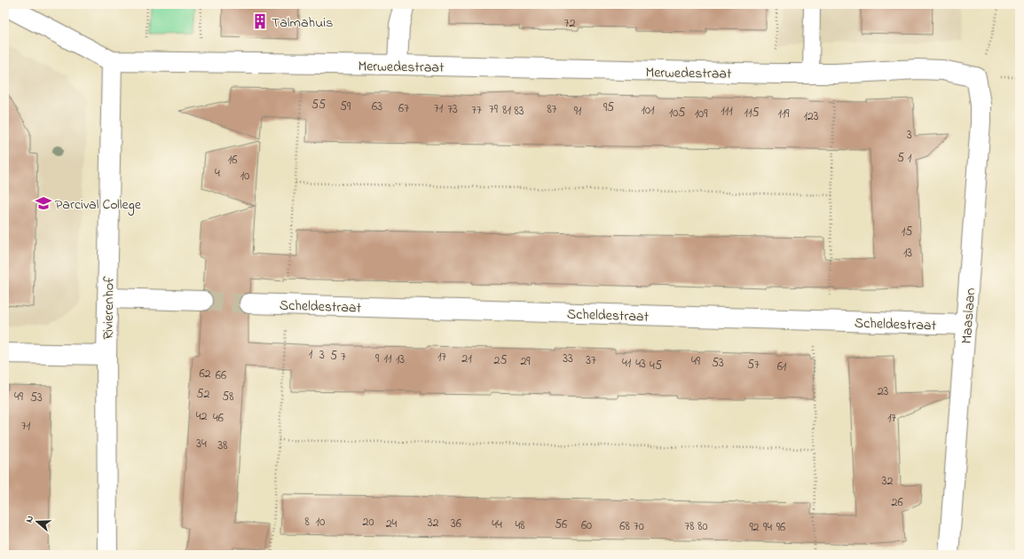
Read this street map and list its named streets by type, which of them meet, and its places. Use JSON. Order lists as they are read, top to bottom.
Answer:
{
  "streets": {
    "street": [
      "Merwedestraat",
      "Scheldestraat",
      "Rivierenhof",
      "Maaslaan"
    ]
  },
  "crossings": [
    ["Merwedestraat", "Rivierenhof"],
    ["Merwedestraat", "Maaslaan"],
    ["Scheldestraat", "Maaslaan"]
  ],
  "places": {
    "building": ["Talmahuis"],
    "school or university": ["Parcival College"]
  },
  "house_numbers": [
    "72",
    "55",
    "59",
    "63",
    "95",
    "67",
    "71",
    "73",
    "79",
    "87",
    "77",
    "81",
    "101",
    "83",
    "91",
    "111",
    "105",
    "115",
    "109",
    "119",
    "123",
    "3",
    "5",
    "1",
    "16",
    "4",
    "10",
    "15",
    "13",
    "1",
    "3",
    "5",
    "7",
    "17",
    "9",
    "11",
    "21",
    "33",
    "13",
    "25",
    "37",
    "29",
    "49",
    "41",
    "53",
    "43",
    "57",
    "45",
    "61",
    "62",
    "66",
    "23",
    "52",
    "49",
    "58",
    "53",
    "42",
    "46",
    "17",
    "71",
    "34",
    "38",
    "32",
    "26",
    "8",
    "10",
    "20",
    "32",
    "24",
    "36",
    "44",
    "56",
    "48",
    "60",
    "68",
    "70",
    "78",
    "80",
    "92",
    "94",
    "96"
  ],
  "north": "left"
}
